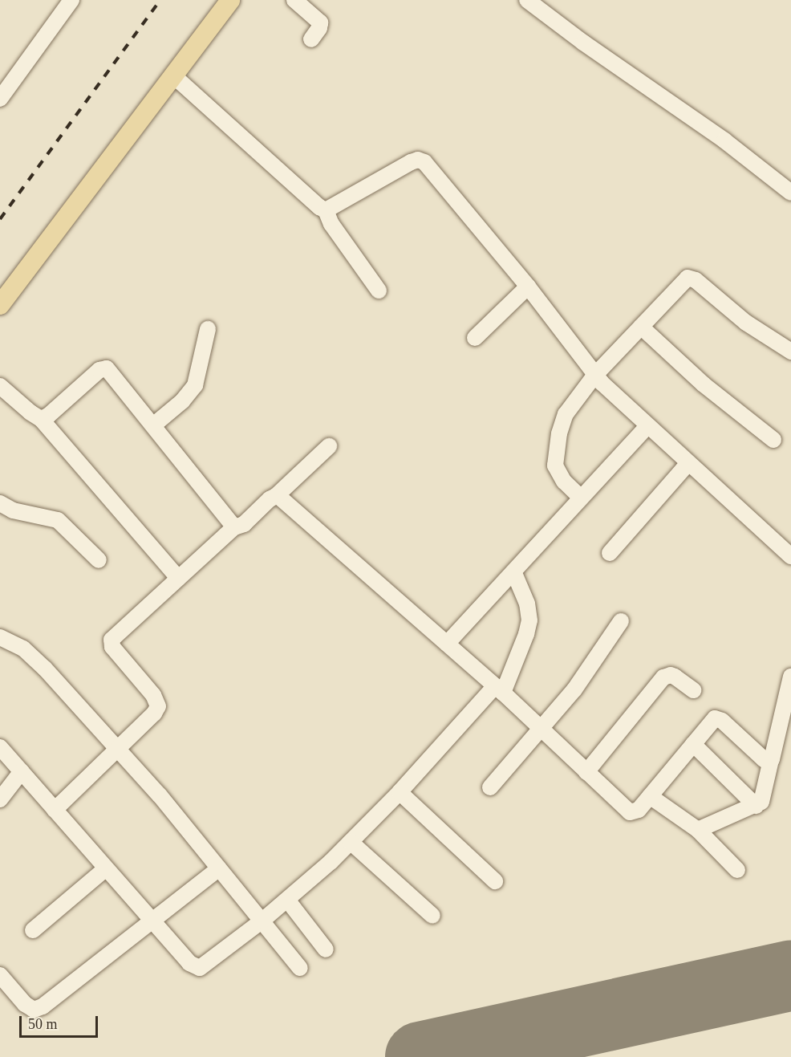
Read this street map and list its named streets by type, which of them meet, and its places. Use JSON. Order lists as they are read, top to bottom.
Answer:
{
  "scale_bar": "50 m"
}
